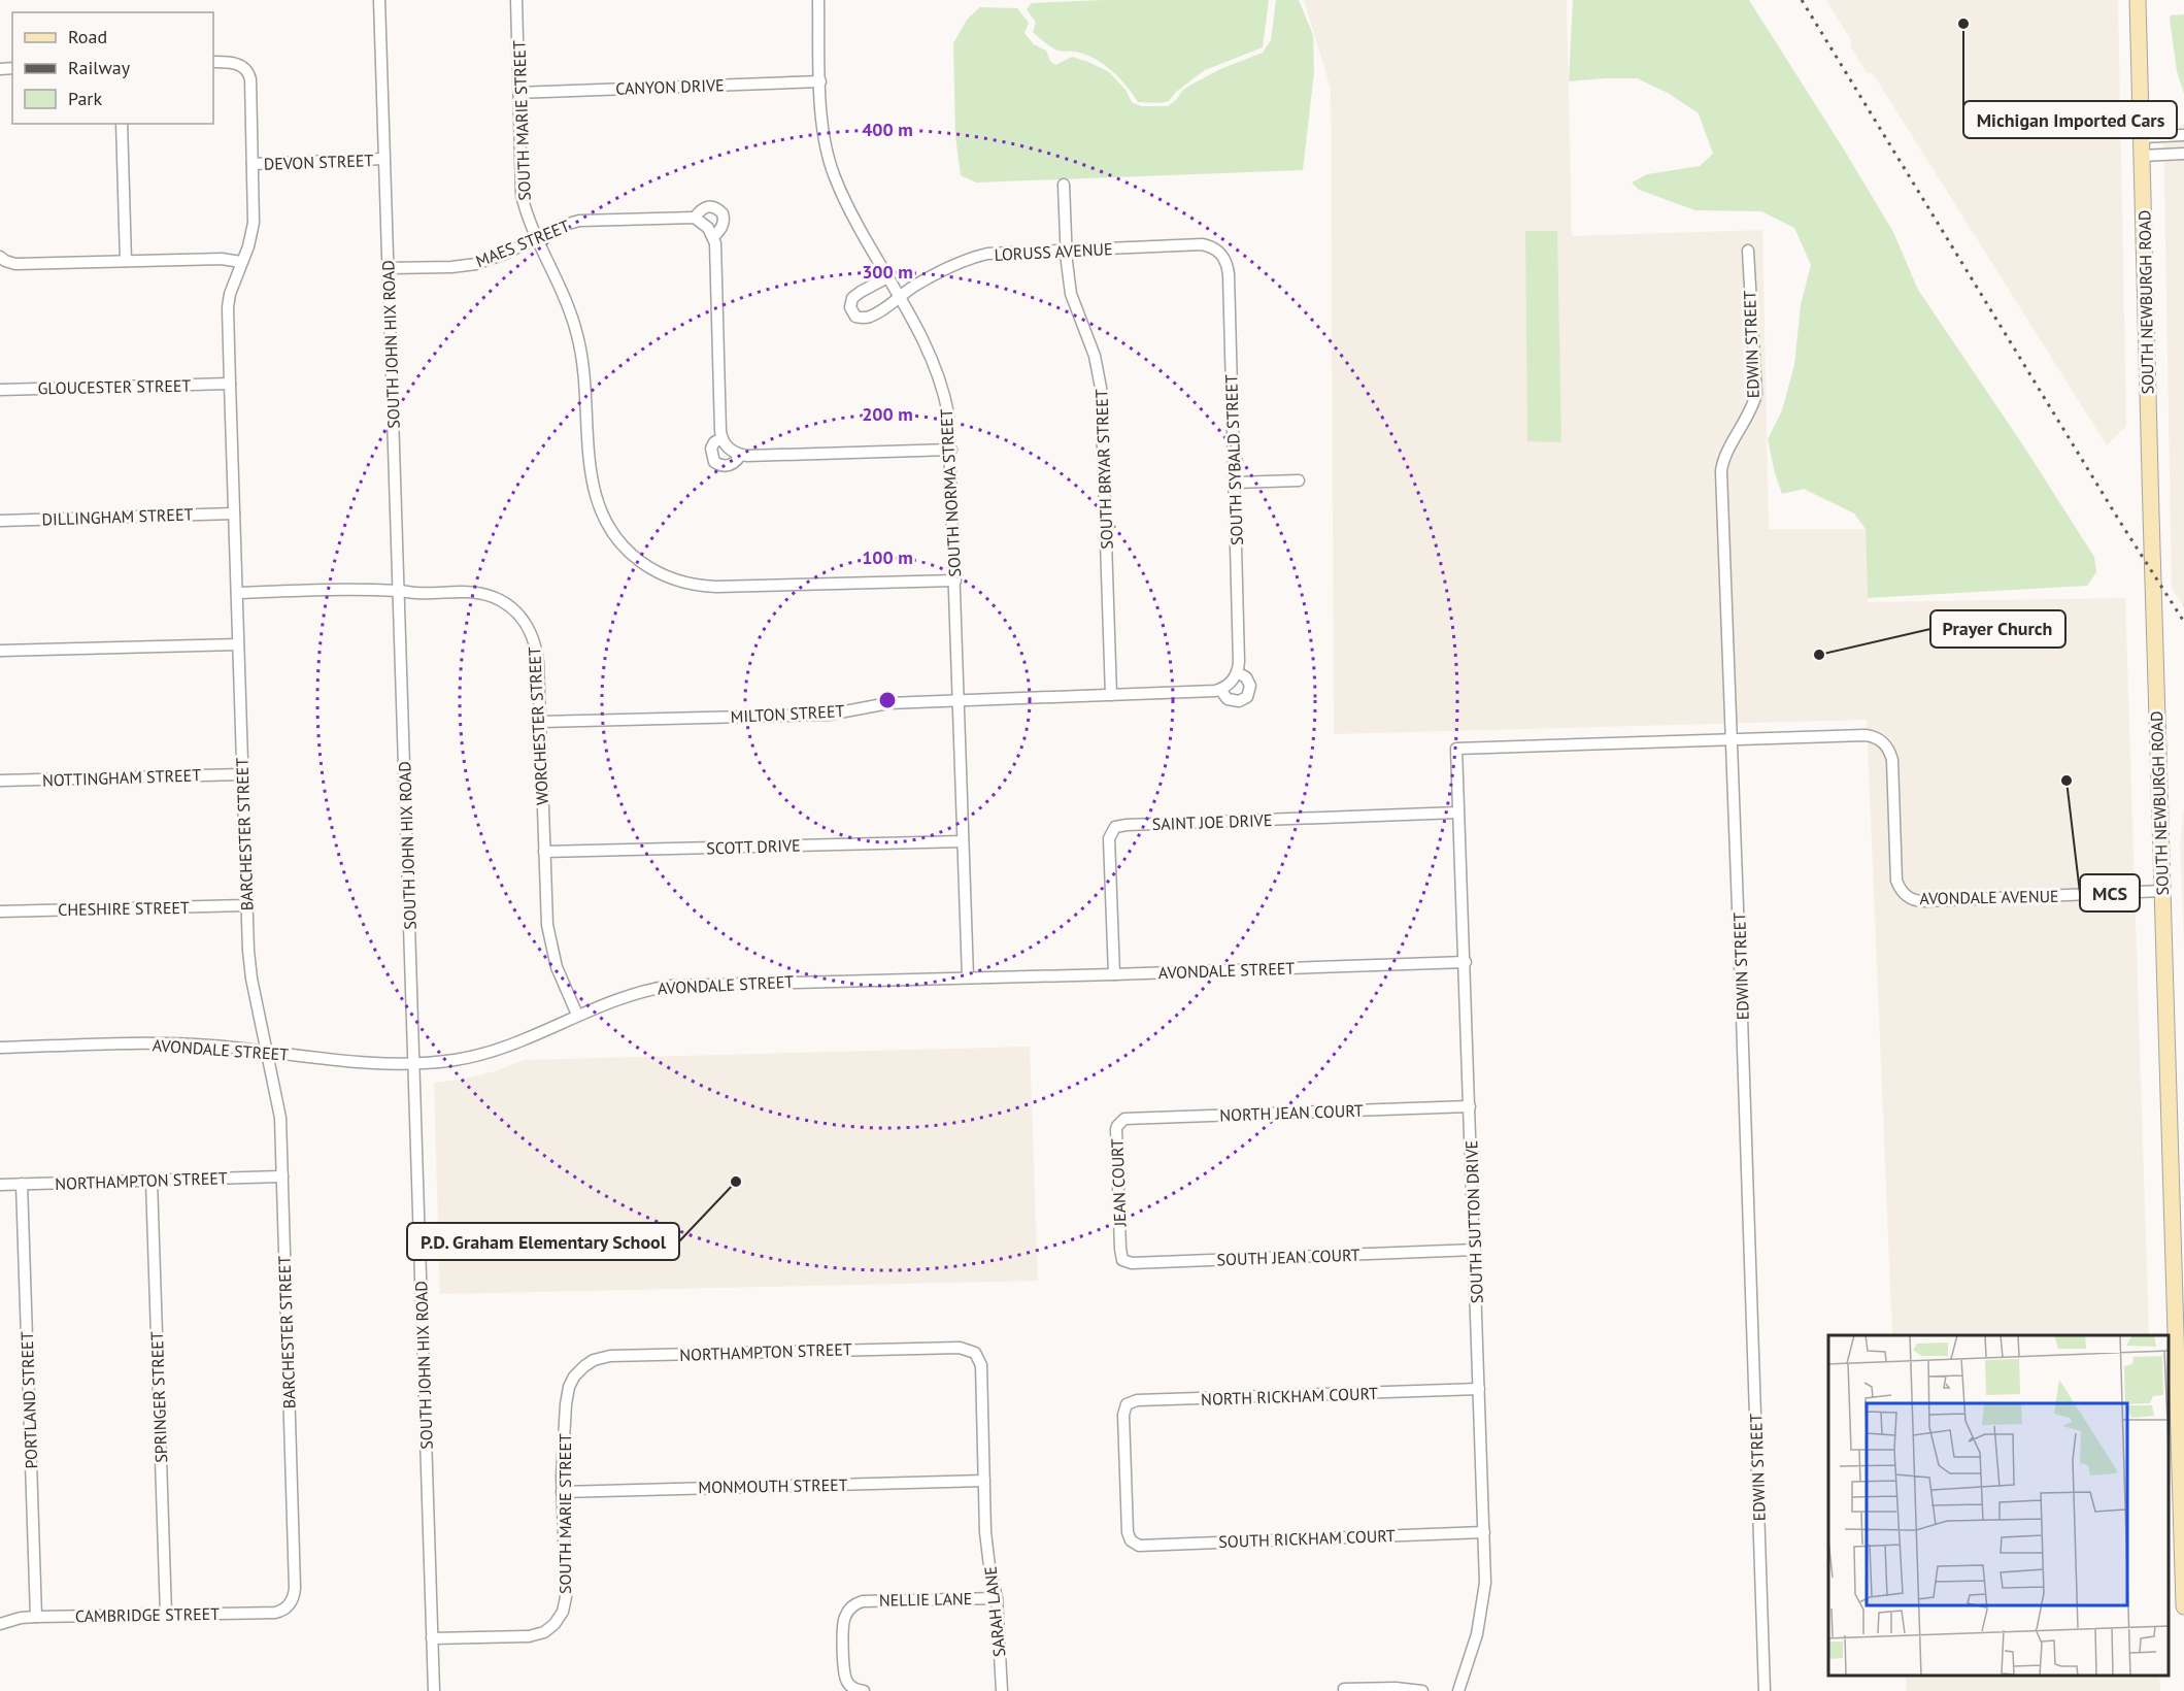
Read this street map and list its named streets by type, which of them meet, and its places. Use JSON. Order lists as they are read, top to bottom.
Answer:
{
  "streets": {
    "main road": ["SOUTH NEWBURGH ROAD"],
    "street": [
      "CANYON DRIVE",
      "SOUTH MARIE STREET",
      "DEVON STREET",
      "MAES STREET",
      "LORUSS AVENUE",
      "SOUTH JOHN HIX ROAD",
      "EDWIN STREET",
      "GLOUCESTER STREET",
      "SOUTH SYBALD STREET",
      "SOUTH BRYAR STREET",
      "SOUTH NORMA STREET",
      "DILLINGHAM STREET",
      "MILTON STREET",
      "WORCHESTER STREET",
      "NOTTINGHAM STREET",
      "SAINT JOE DRIVE",
      "BARCHESTER STREET",
      "SCOTT DRIVE",
      "AVONDALE AVENUE",
      "CHESHIRE STREET",
      "AVONDALE STREET",
      "NORTH JEAN COURT",
      "NORTHAMPTON STREET",
      "JEAN COURT",
      "SOUTH SUTTON DRIVE",
      "SOUTH JEAN COURT",
      "NORTH RICKHAM COURT",
      "SPRINGER STREET",
      "PORTLAND STREET",
      "MONMOUTH STREET",
      "SOUTH RICKHAM COURT",
      "NELLIE LANE",
      "SARAH LANE",
      "CAMBRIDGE STREET"
    ]
  },
  "crossings": [
    ["CANYON DRIVE", "SOUTH MARIE STREET"],
    ["CANYON DRIVE", "SOUTH NORMA STREET"],
    ["SOUTH MARIE STREET", "MAES STREET"],
    ["SOUTH MARIE STREET", "SOUTH JOHN HIX ROAD"],
    ["SOUTH MARIE STREET", "SOUTH NORMA STREET"],
    ["SOUTH MARIE STREET", "NORTHAMPTON STREET"],
    ["SOUTH MARIE STREET", "MONMOUTH STREET"],
    ["DEVON STREET", "SOUTH JOHN HIX ROAD"],
    ["DEVON STREET", "BARCHESTER STREET"],
    ["MAES STREET", "SOUTH JOHN HIX ROAD"],
    ["MAES STREET", "SOUTH NORMA STREET"],
    ["LORUSS AVENUE", "SOUTH SYBALD STREET"],
    ["LORUSS AVENUE", "SOUTH BRYAR STREET"],
    ["LORUSS AVENUE", "SOUTH NORMA STREET"],
    ["SOUTH NEWBURGH ROAD", "AVONDALE AVENUE"],
    ["SOUTH JOHN HIX ROAD", "WORCHESTER STREET"],
    ["SOUTH JOHN HIX ROAD", "AVONDALE STREET"],
    ["EDWIN STREET", "AVONDALE AVENUE"],
    ["EDWIN STREET", "SOUTH SUTTON DRIVE"],
    ["GLOUCESTER STREET", "BARCHESTER STREET"],
    ["SOUTH SYBALD STREET", "MILTON STREET"],
    ["SOUTH BRYAR STREET", "MILTON STREET"],
    ["SOUTH NORMA STREET", "MILTON STREET"],
    ["SOUTH NORMA STREET", "SCOTT DRIVE"],
    ["SOUTH NORMA STREET", "AVONDALE STREET"],
    ["DILLINGHAM STREET", "BARCHESTER STREET"],
    ["MILTON STREET", "WORCHESTER STREET"],
    ["WORCHESTER STREET", "BARCHESTER STREET"],
    ["WORCHESTER STREET", "SCOTT DRIVE"],
    ["WORCHESTER STREET", "AVONDALE STREET"],
    ["NOTTINGHAM STREET", "BARCHESTER STREET"],
    ["SAINT JOE DRIVE", "AVONDALE STREET"],
    ["SAINT JOE DRIVE", "SOUTH SUTTON DRIVE"],
    ["BARCHESTER STREET", "CHESHIRE STREET"],
    ["BARCHESTER STREET", "AVONDALE STREET"],
    ["BARCHESTER STREET", "NORTHAMPTON STREET"],
    ["BARCHESTER STREET", "CAMBRIDGE STREET"],
    ["AVONDALE AVENUE", "SOUTH SUTTON DRIVE"],
    ["AVONDALE STREET", "SOUTH SUTTON DRIVE"],
    ["NORTH JEAN COURT", "JEAN COURT"],
    ["NORTH JEAN COURT", "SOUTH SUTTON DRIVE"],
    ["NORTHAMPTON STREET", "SPRINGER STREET"],
    ["NORTHAMPTON STREET", "PORTLAND STREET"],
    ["NORTHAMPTON STREET", "MONMOUTH STREET"],
    ["NORTHAMPTON STREET", "SARAH LANE"],
    ["JEAN COURT", "SOUTH JEAN COURT"],
    ["SOUTH SUTTON DRIVE", "SOUTH JEAN COURT"],
    ["SOUTH SUTTON DRIVE", "NORTH RICKHAM COURT"],
    ["SOUTH SUTTON DRIVE", "SOUTH RICKHAM COURT"],
    ["NORTH RICKHAM COURT", "SOUTH RICKHAM COURT"],
    ["SPRINGER STREET", "CAMBRIDGE STREET"],
    ["PORTLAND STREET", "CAMBRIDGE STREET"],
    ["MONMOUTH STREET", "SARAH LANE"],
    ["NELLIE LANE", "SARAH LANE"]
  ],
  "places": [
    "Michigan Imported Cars",
    "Prayer Church",
    "MCS",
    "P.D. Graham Elementary School"
  ],
  "legend": ["Road", "Railway", "Park"],
  "rings": [
    "400 m",
    "300 m",
    "200 m",
    "100 m"
  ]
}
